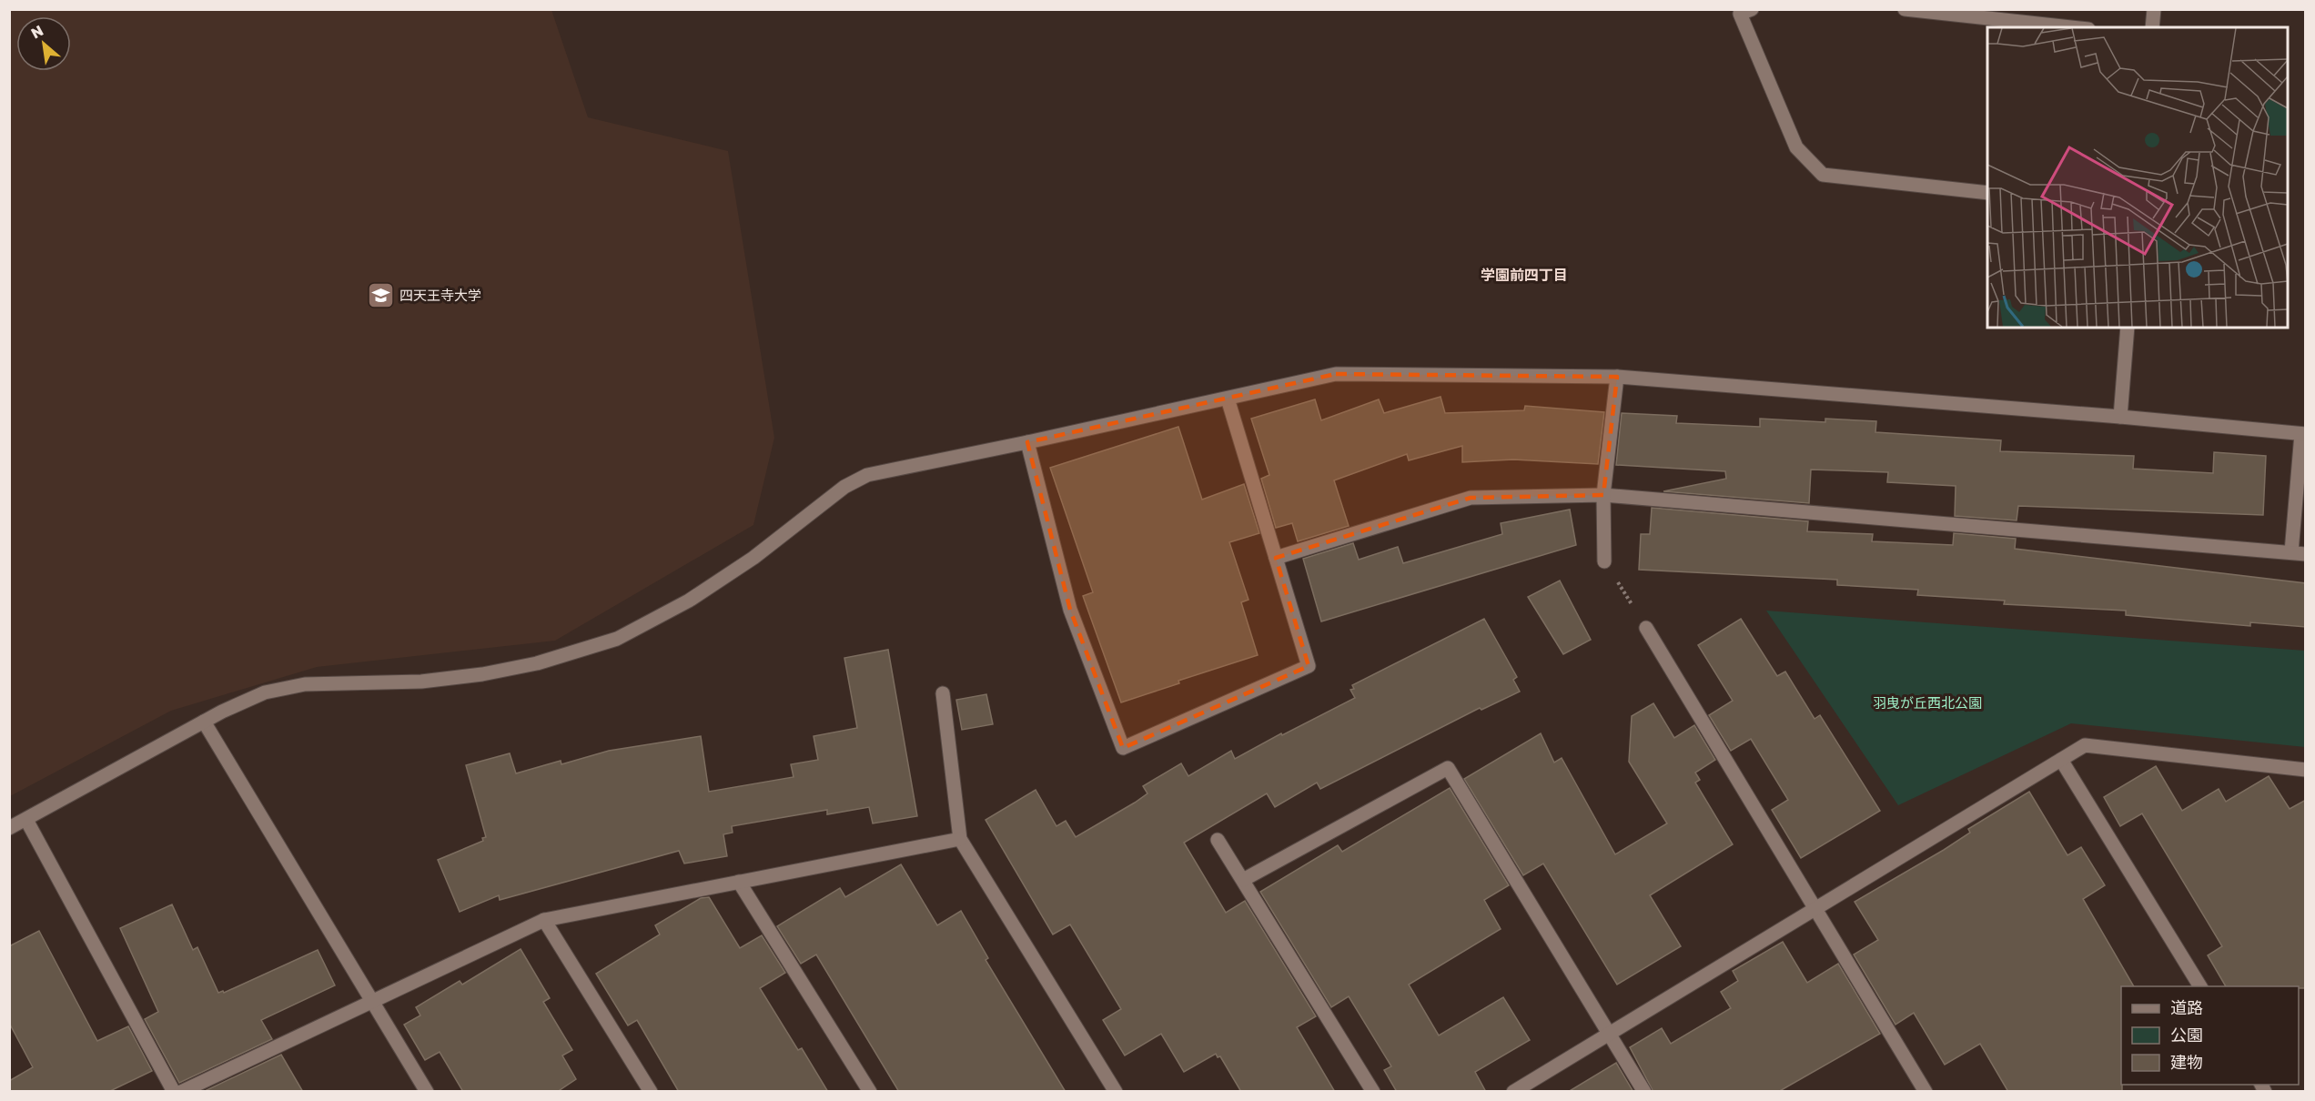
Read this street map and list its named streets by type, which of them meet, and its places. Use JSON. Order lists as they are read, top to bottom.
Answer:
{
  "districts": ["学園前四丁目"],
  "parks": ["羽曳が丘西北公園"],
  "places": {
    "school or university": ["四天王寺大学"]
  },
  "legend": ["道路", "公園", "建物"],
  "north": "top left"
}
